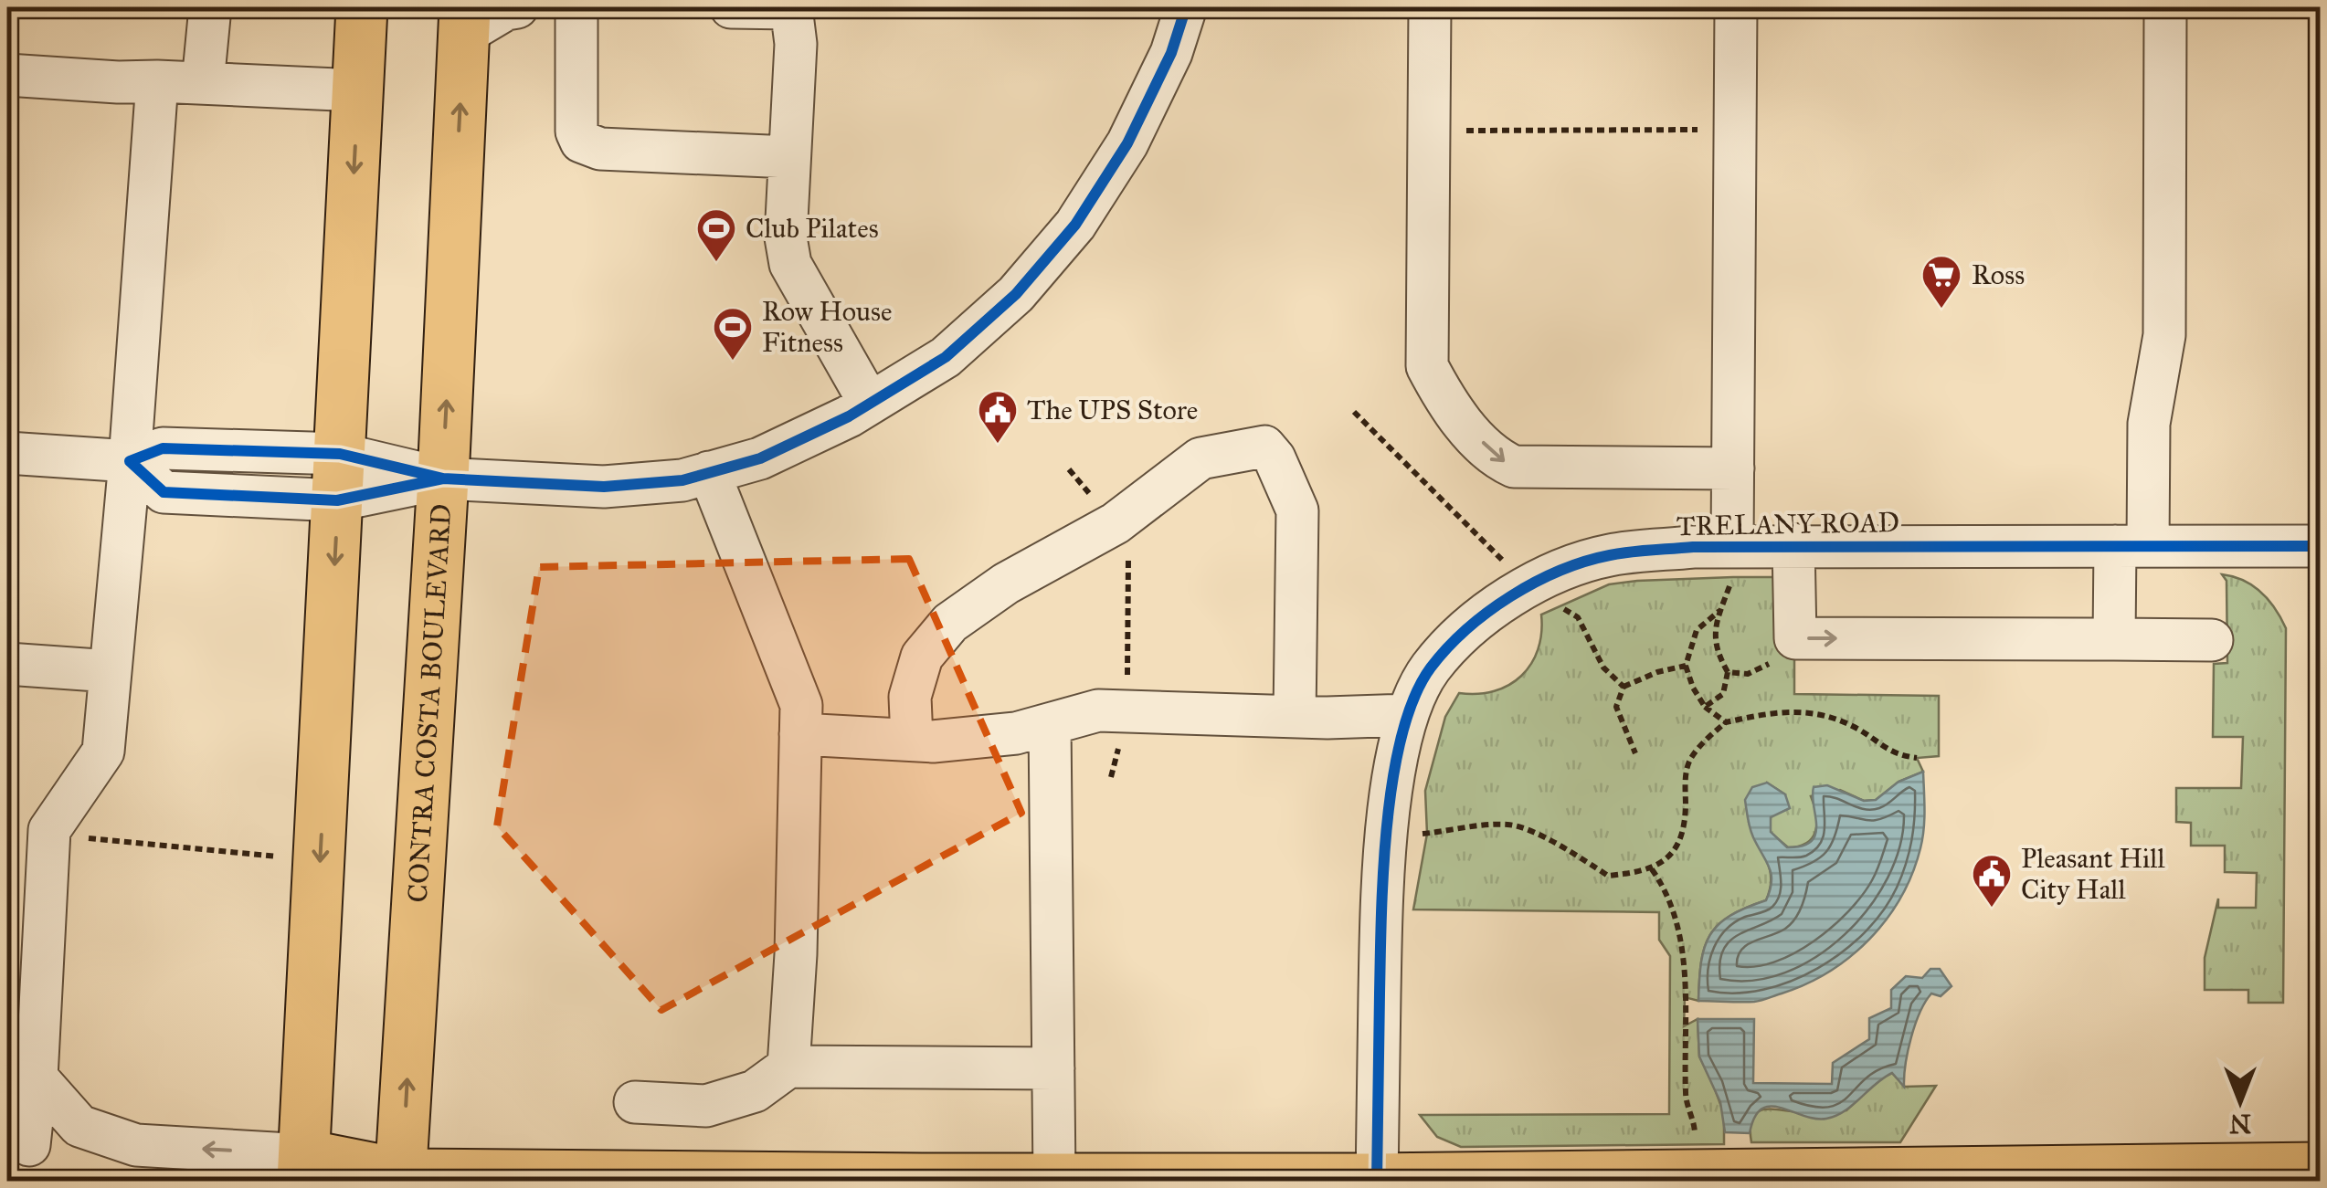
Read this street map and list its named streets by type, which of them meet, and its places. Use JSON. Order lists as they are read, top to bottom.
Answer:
{
  "streets": {
    "main road": ["CONTRA COSTA BOULEVARD"],
    "street": ["TRELANY ROAD"]
  },
  "places": {
    "sports": ["Club Pilates", "Row House Fitness"],
    "supermarket": ["Ross"],
    "public building": ["The UPS Store", "Pleasant Hill City Hall"]
  },
  "north": "bottom"
}
